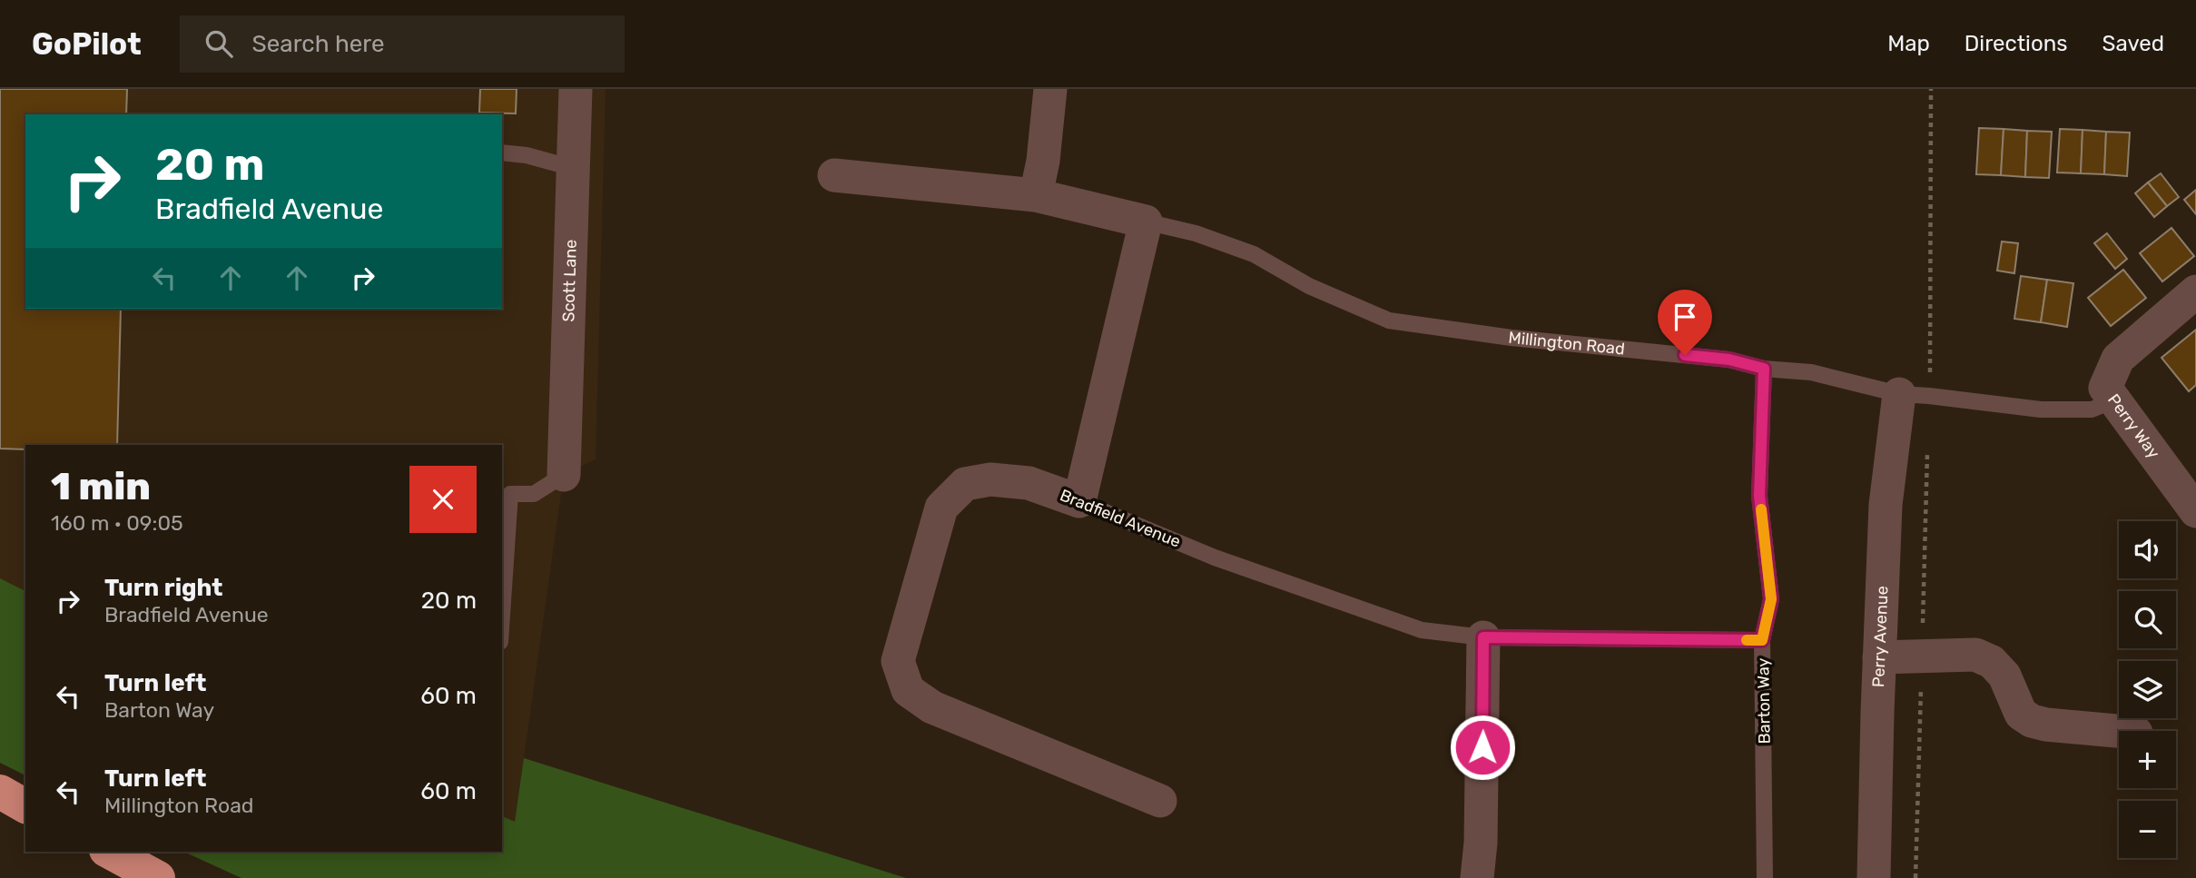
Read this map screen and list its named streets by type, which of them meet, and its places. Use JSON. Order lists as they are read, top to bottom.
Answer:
{
  "streets": {
    "street": [
      "Scott Lane",
      "Millington Road",
      "Perry Way",
      "Bradfield Avenue",
      "Perry Avenue"
    ],
    "lane": ["Barton Way"]
  },
  "crossings": [
    ["Millington Road", "Perry Way"],
    ["Millington Road", "Perry Avenue"],
    ["Millington Road", "Barton Way"],
    ["Bradfield Avenue", "Barton Way"]
  ],
  "page": {
    "header": "GoPilot",
    "search": "Search here",
    "nav": ["Map", "Directions", "Saved"],
    "turn": ["20 m", "Bradfield Avenue"],
    "heading": ["1 min", "160 m · 09:05"],
    "map_buttons": ["+", "−"],
    "list": [
      {
        "name": "Turn right",
        "note": "Bradfield Avenue",
        "value": "20 m"
      },
      {
        "name": "Turn left",
        "note": "Barton Way",
        "value": "60 m"
      },
      {
        "name": "Turn left",
        "note": "Millington Road",
        "value": "60 m"
      }
    ]
  }
}
